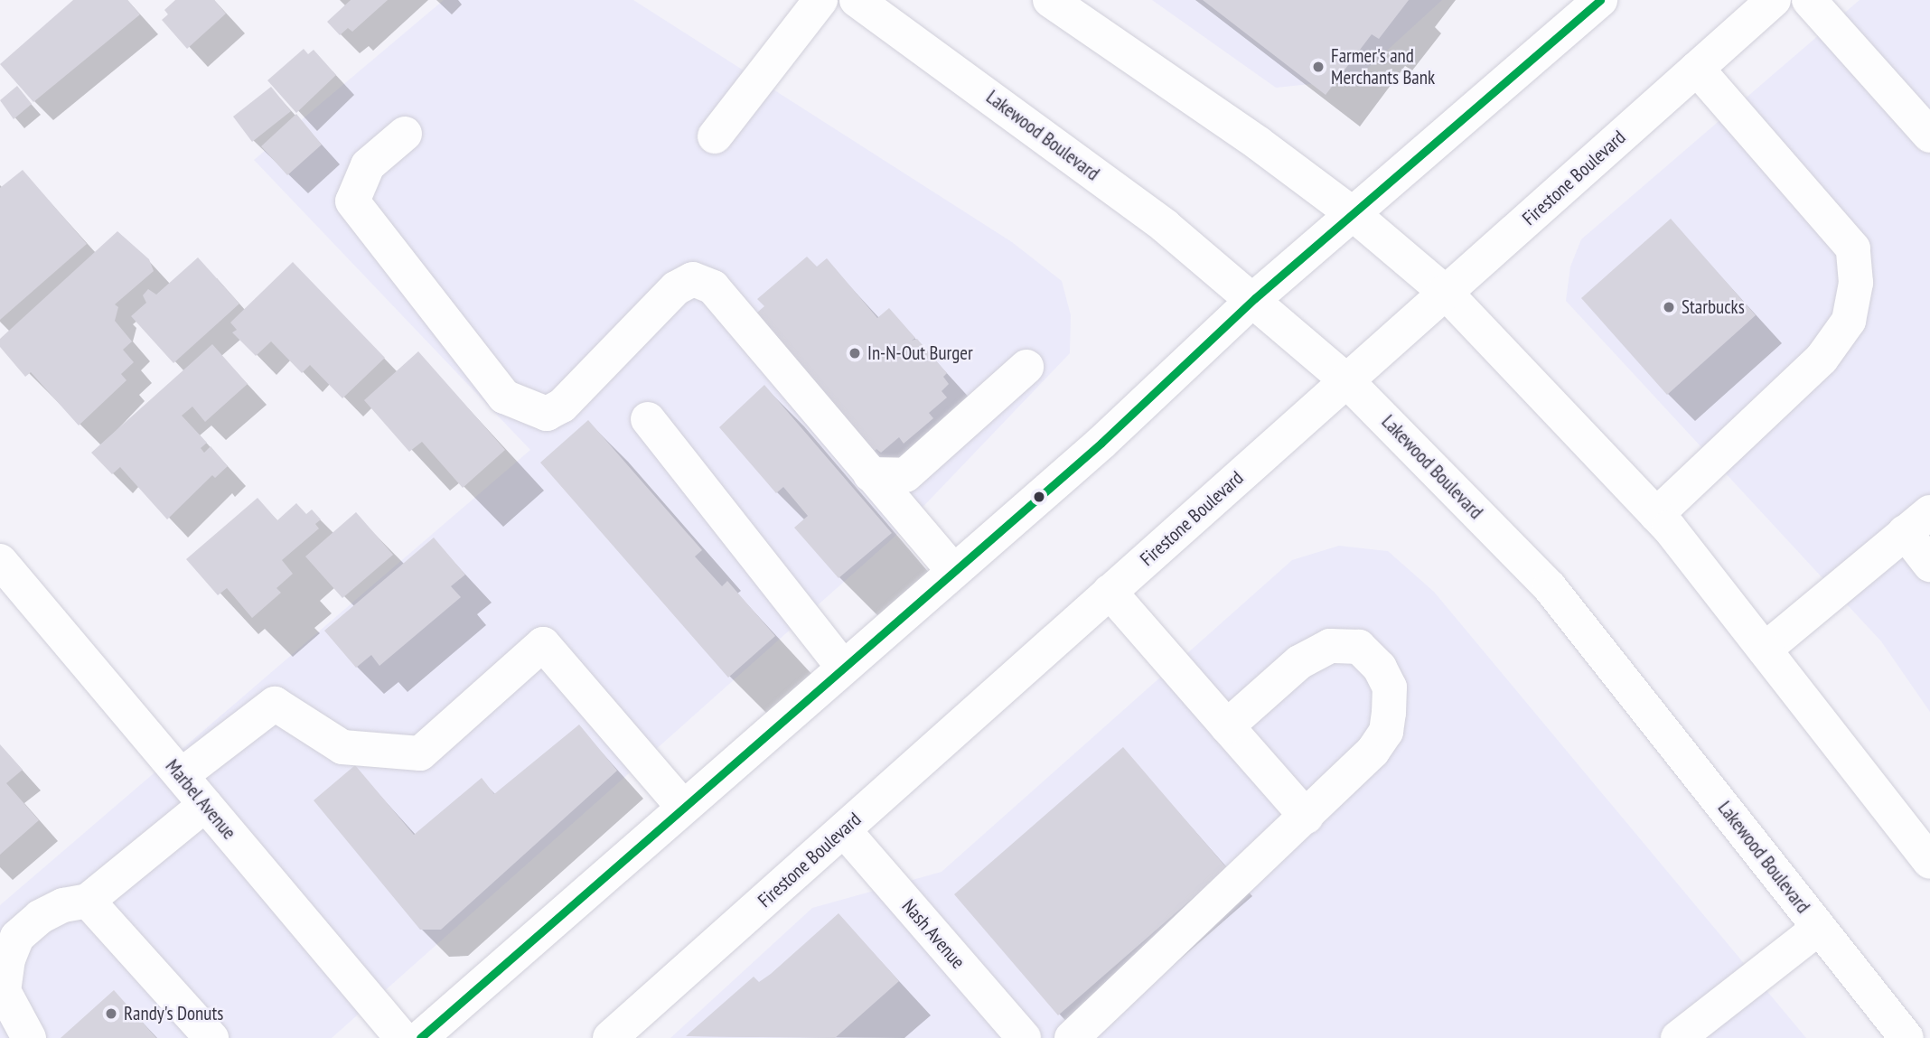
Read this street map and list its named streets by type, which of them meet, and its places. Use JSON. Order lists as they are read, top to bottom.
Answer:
{
  "streets": {
    "main road": [
      "Lakewood Boulevard",
      "Firestone Boulevard",
      "Marbel Avenue",
      "Nash Avenue"
    ]
  },
  "crossings": [
    ["Lakewood Boulevard", "Firestone Boulevard"],
    ["Firestone Boulevard", "Nash Avenue"]
  ],
  "places": [
    "Farmer's and Merchants Bank",
    "Starbucks",
    "In-N-Out Burger",
    "Randy's Donuts"
  ]
}
